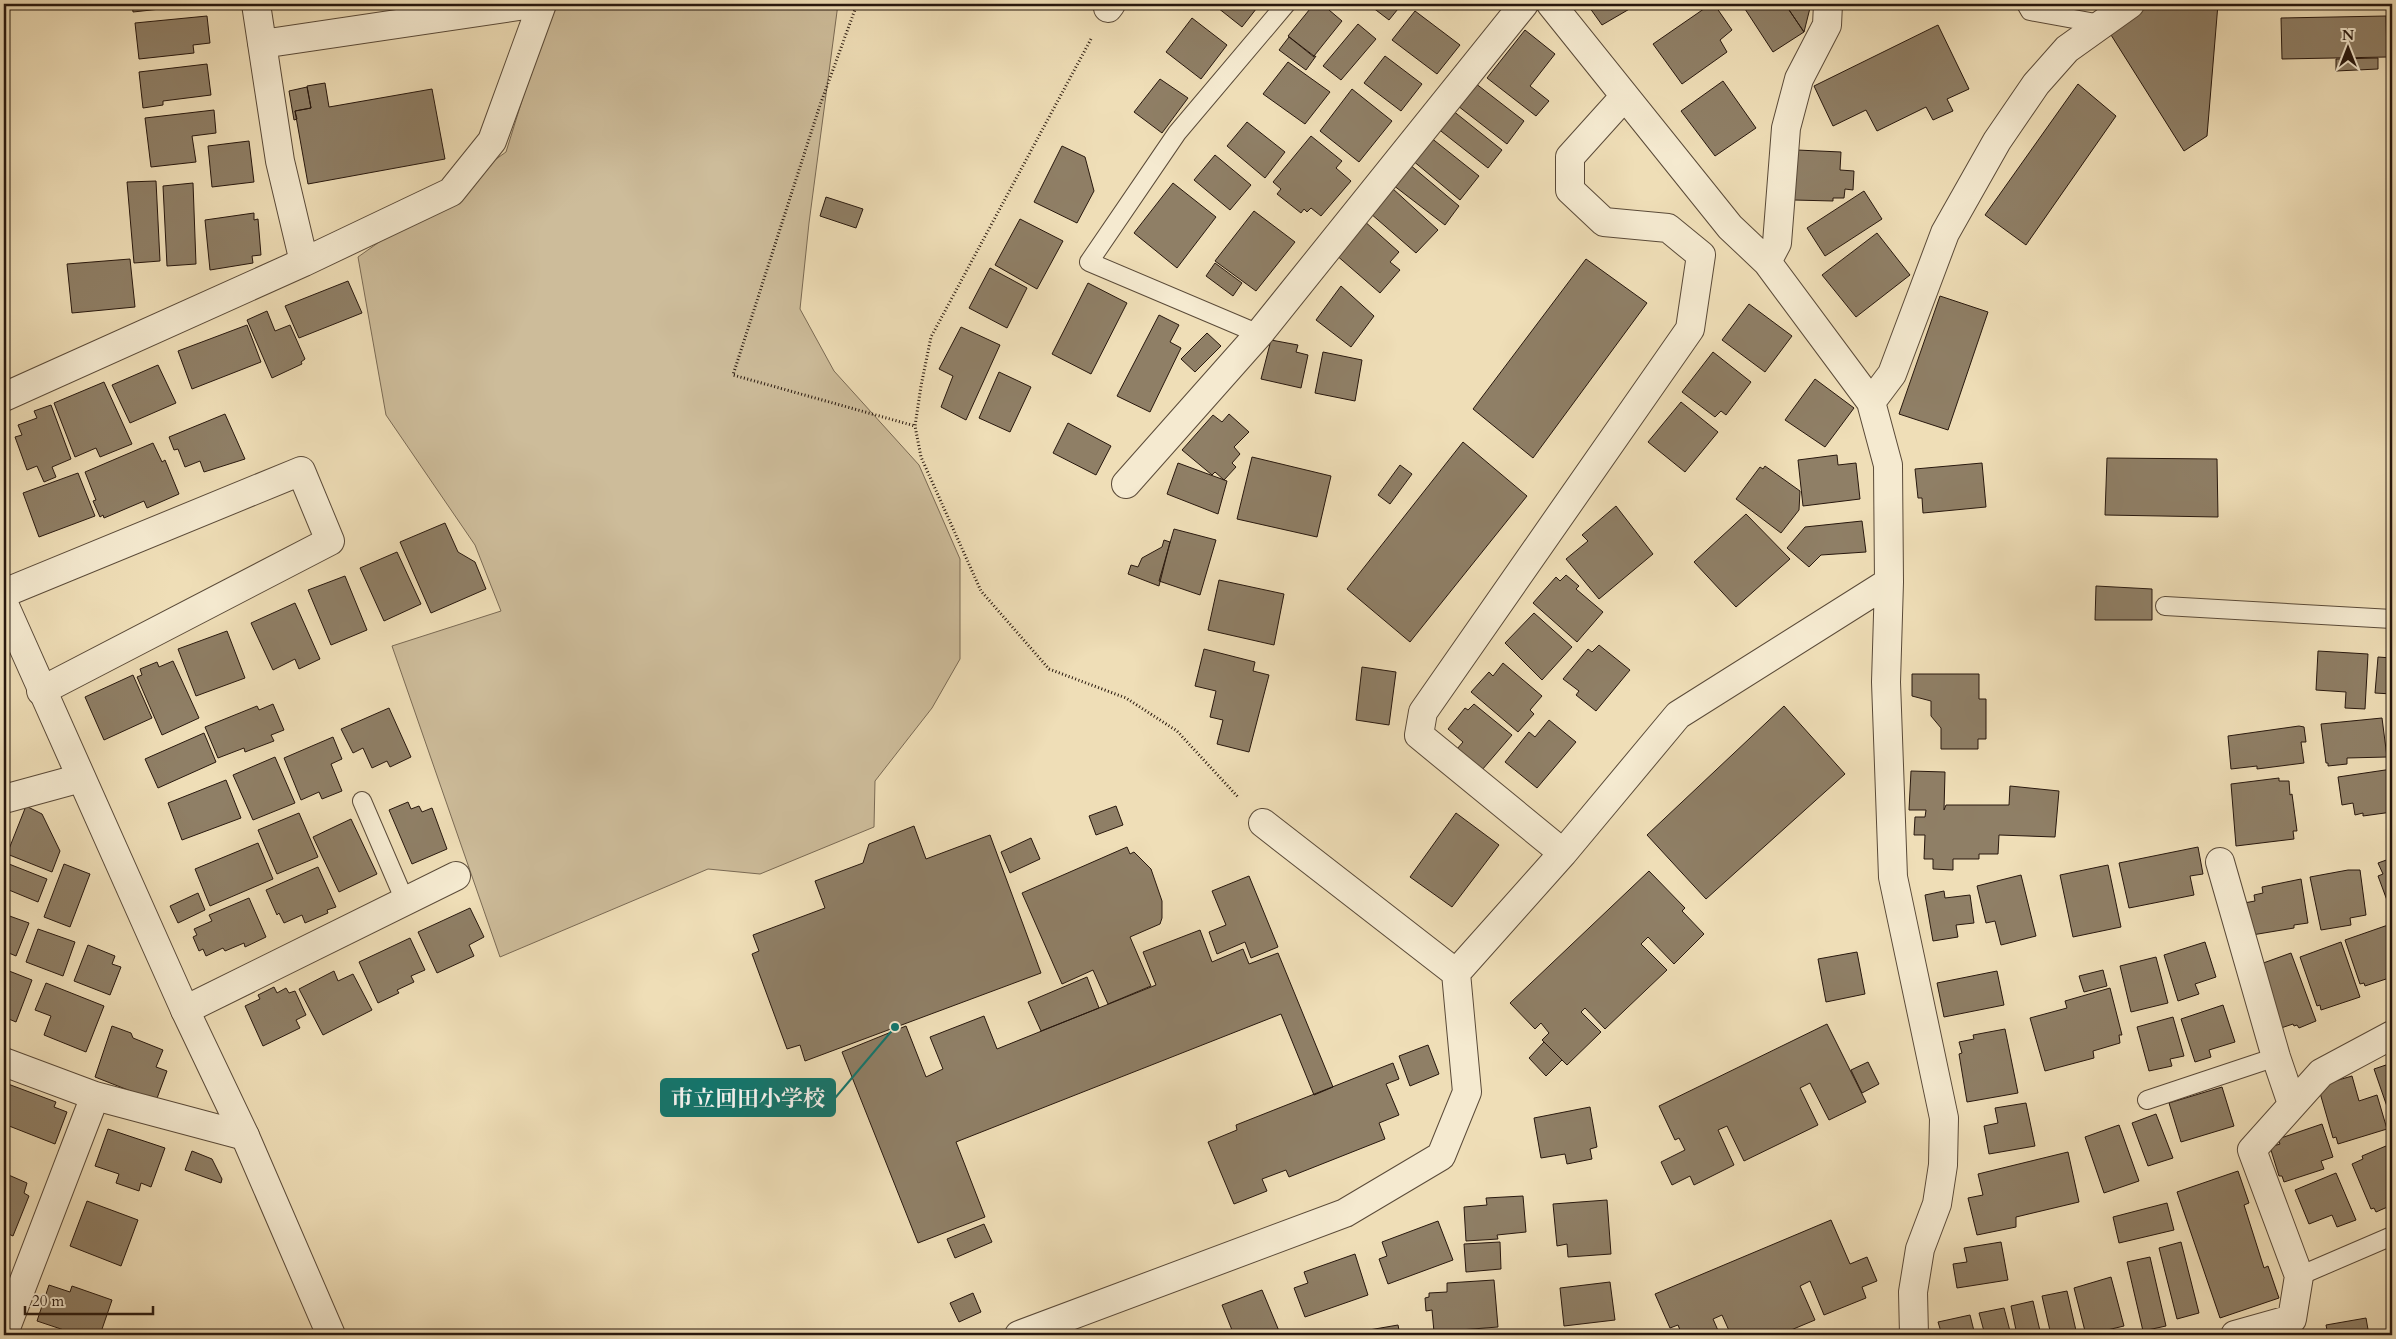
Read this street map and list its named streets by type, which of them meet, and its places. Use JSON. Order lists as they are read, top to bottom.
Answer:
{
  "places": ["市立回田小学校"],
  "scale_bar": "20 m",
  "north": "top"
}
